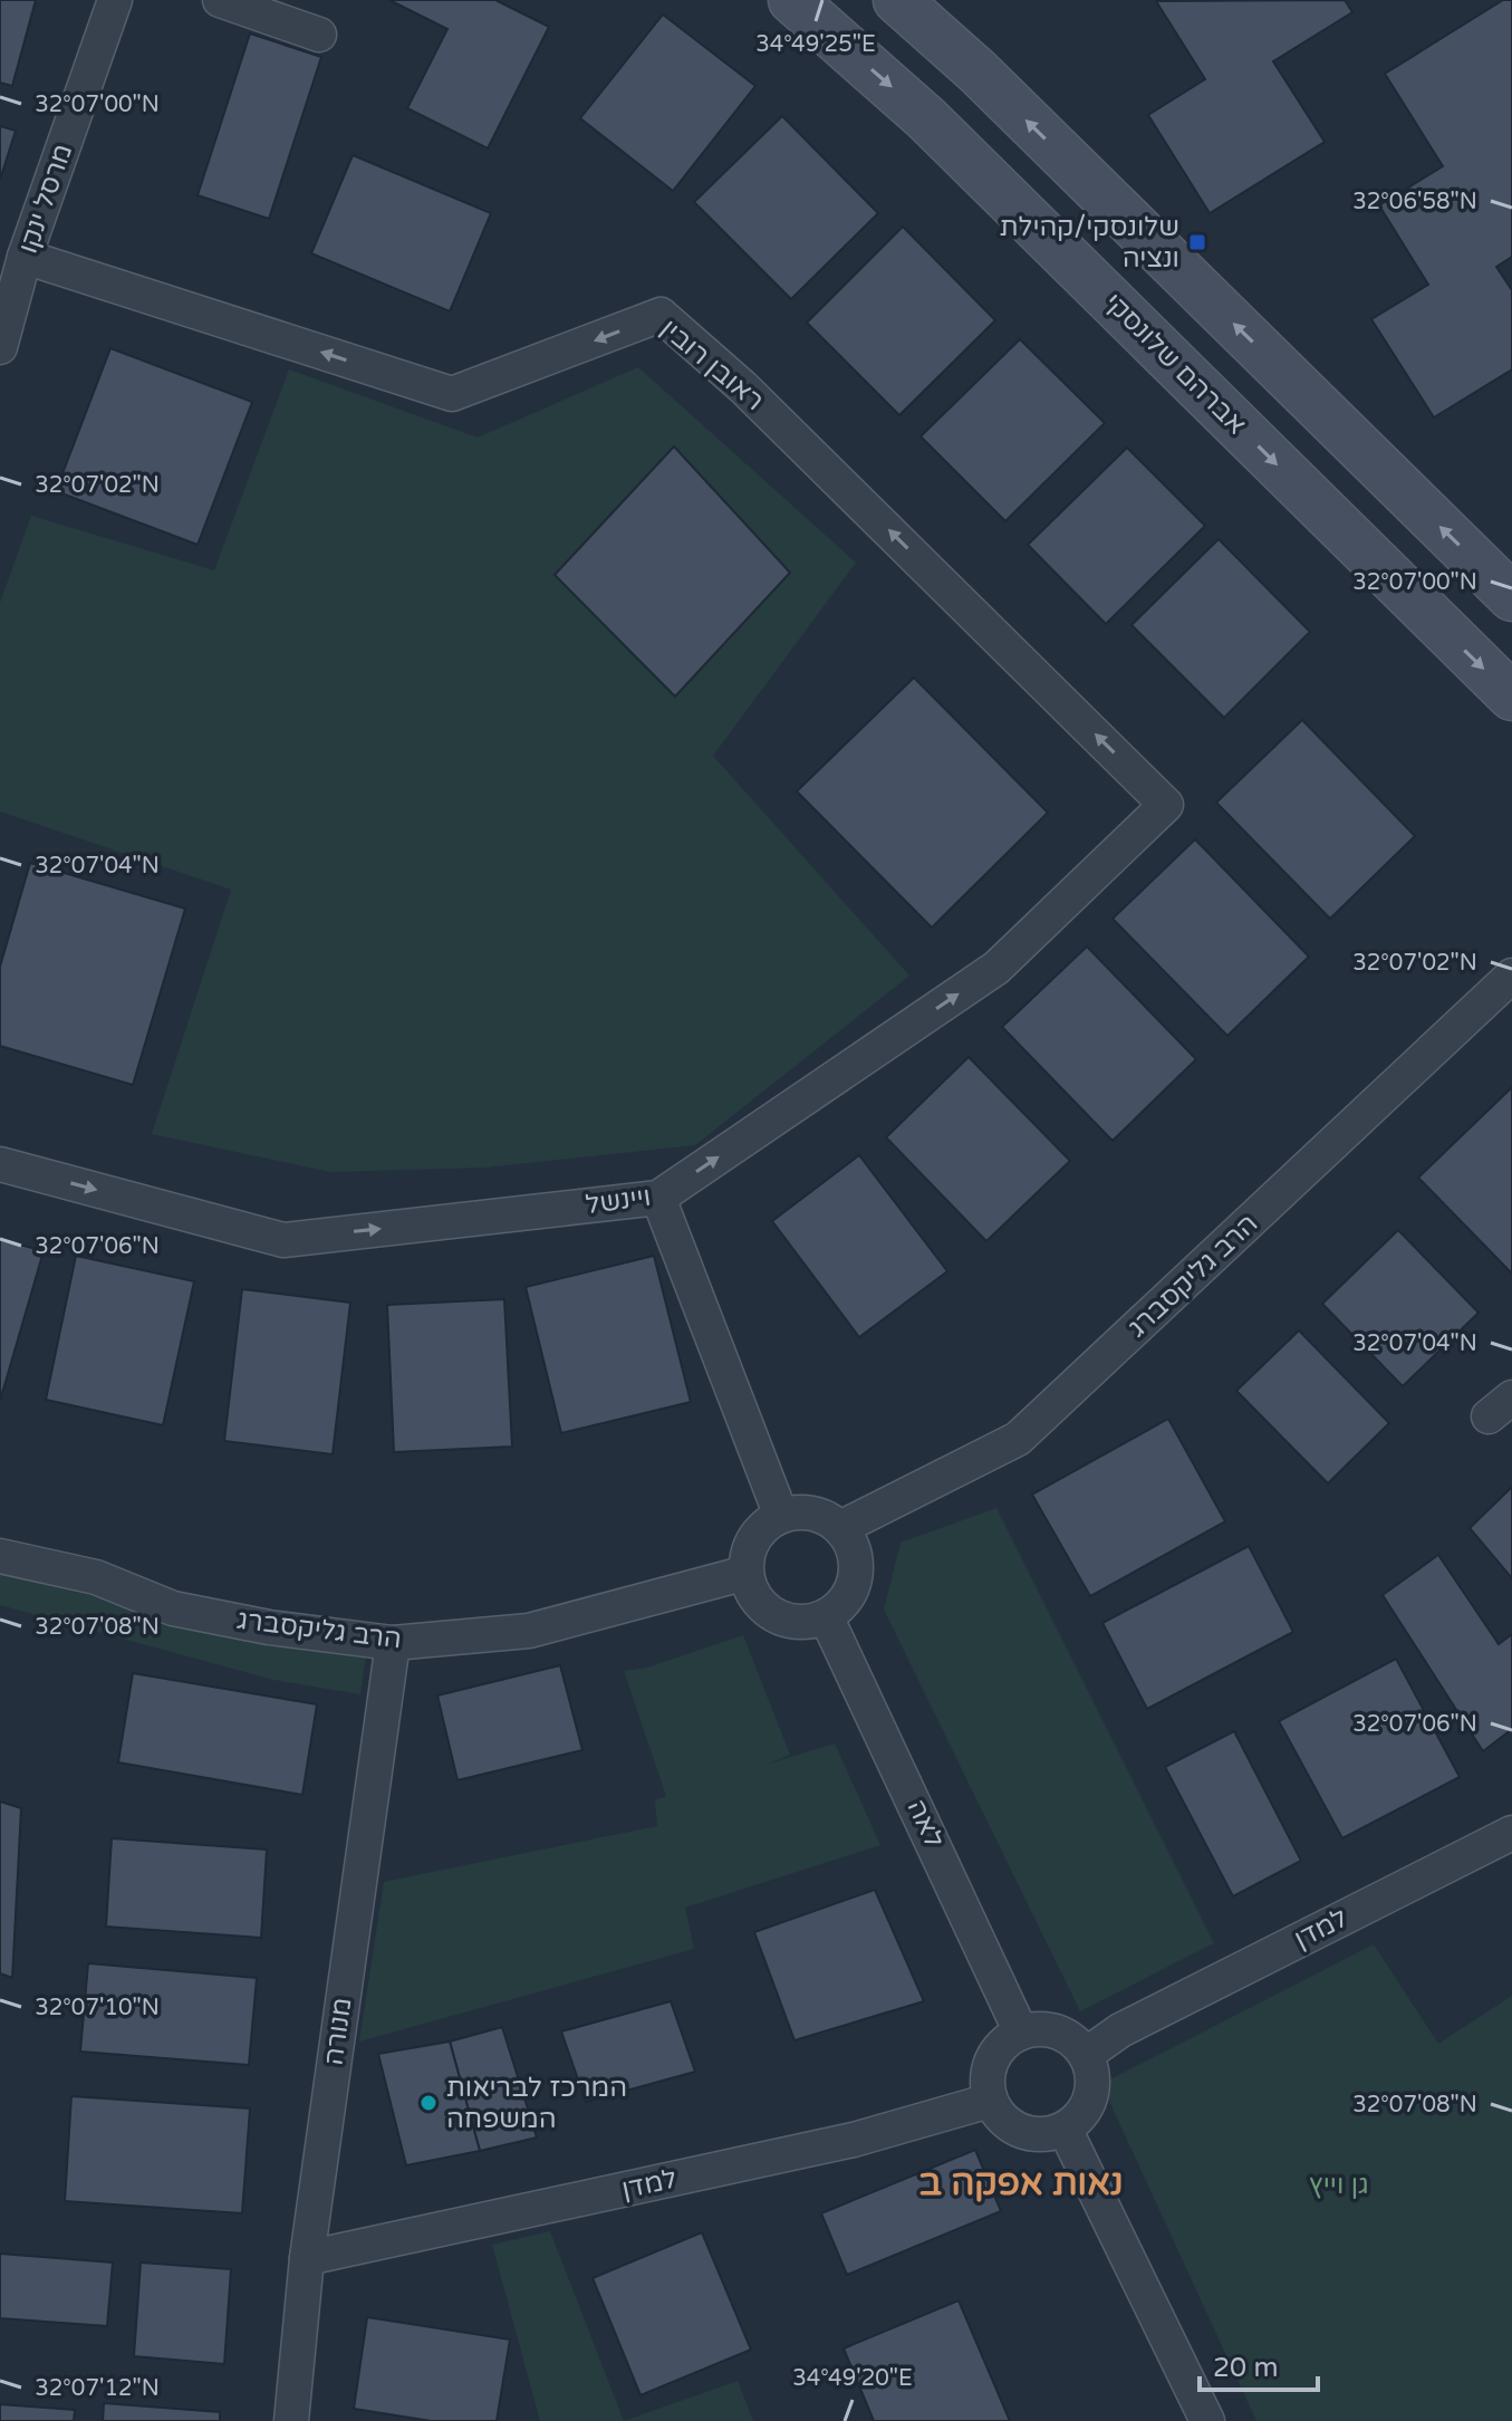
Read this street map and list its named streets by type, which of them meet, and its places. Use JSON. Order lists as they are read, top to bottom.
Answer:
{
  "streets": {
    "street": [
      "מרסל ינקו",
      "אברהם שלונסקי",
      "ראובן רובין",
      "ויינשל",
      "הרב גליקסברג",
      "לאה",
      "למדן",
      "מנורה"
    ]
  },
  "crossings": [
    ["מרסל ינקו", "ראובן רובין"],
    ["ראובן רובין", "ויינשל"],
    ["הרב גליקסברג", "לאה"],
    ["הרב גליקסברג", "מנורה"],
    ["לאה", "למדן"],
    ["למדן", "מנורה"]
  ],
  "one_way": ["ראובן רובין", "ויינשל"],
  "districts": ["נאות אפקה ב"],
  "parks": ["גן וייץ"],
  "places": {
    "transit": ["שלונסקי/קהילת ונציה"],
    "other": ["המרכז לבריאות המשפחה"]
  },
  "scale_bar": "20 m",
  "coordinates": [
    "34°49'25\"E",
    "32°07'00\"N",
    "32°06'58\"N",
    "32°07'02\"N",
    "32°07'04\"N",
    "32°07'06\"N",
    "32°07'08\"N",
    "32°07'10\"N",
    "34°49'20\"E",
    "32°07'12\"N"
  ]
}
